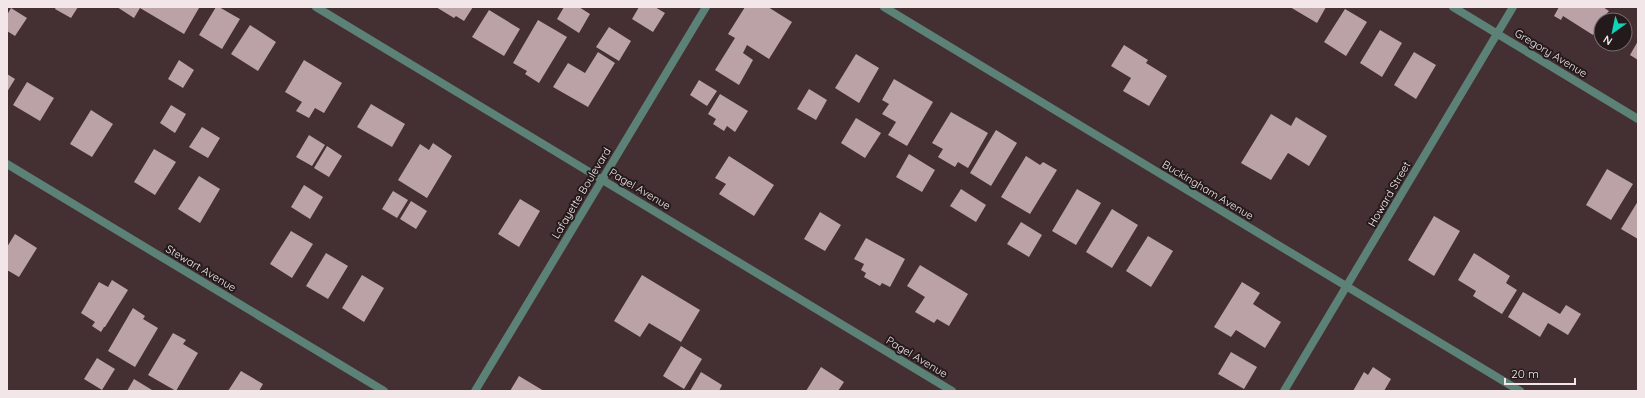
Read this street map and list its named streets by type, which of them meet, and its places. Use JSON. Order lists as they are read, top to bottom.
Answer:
{
  "streets": {
    "street": [
      "Gregory Avenue",
      "Pagel Avenue",
      "Buckingham Avenue",
      "Lafayette Boulevard",
      "Howard Street",
      "Stewart Avenue"
    ]
  },
  "crossings": [
    ["Gregory Avenue", "Howard Street"],
    ["Pagel Avenue", "Lafayette Boulevard"],
    ["Buckingham Avenue", "Howard Street"]
  ],
  "scale_bar": "20 m",
  "north": "bottom left"
}
